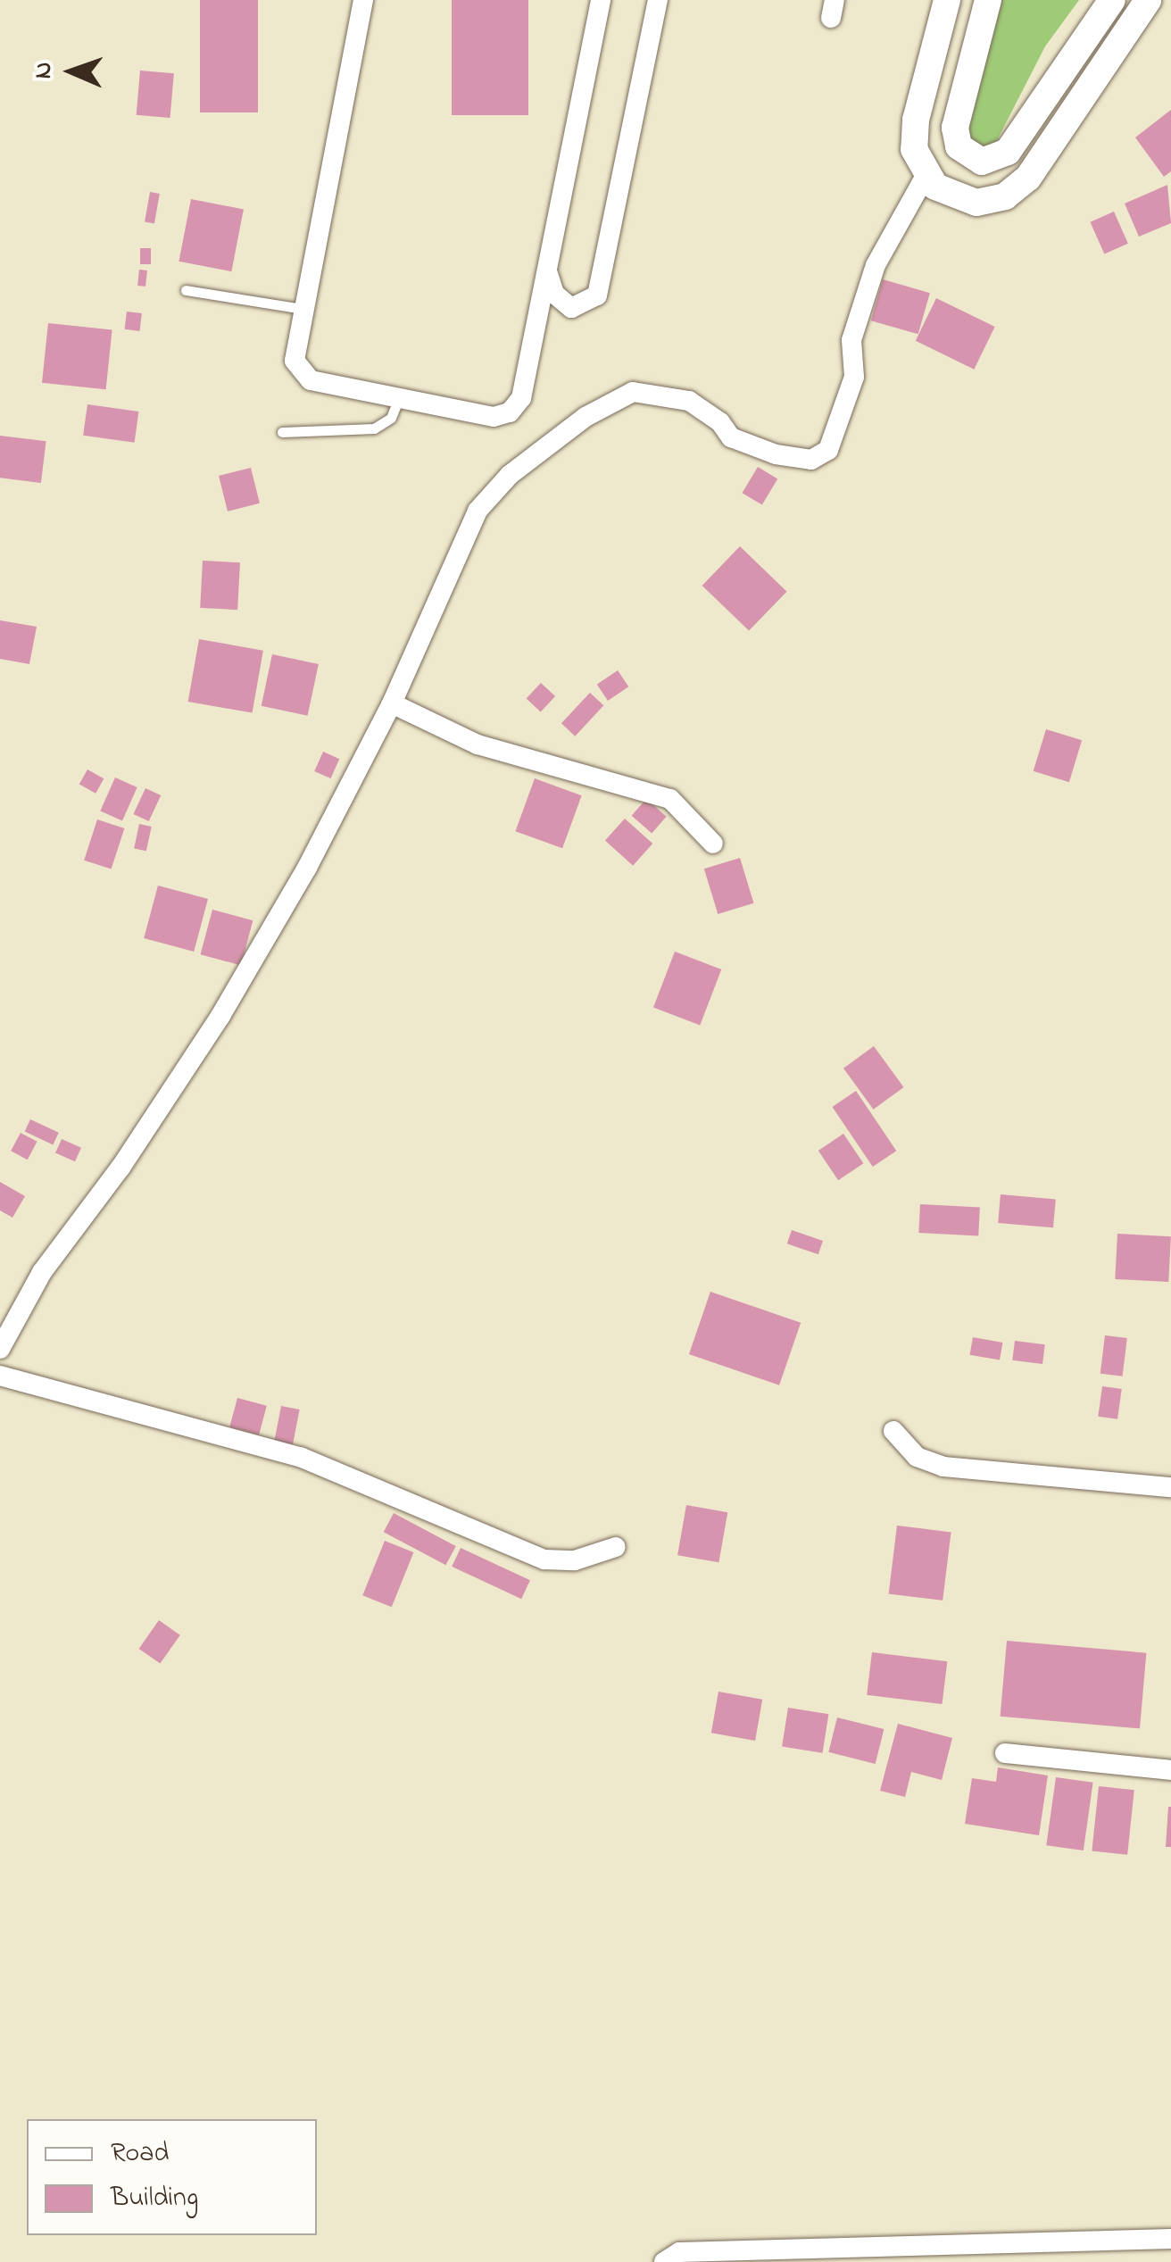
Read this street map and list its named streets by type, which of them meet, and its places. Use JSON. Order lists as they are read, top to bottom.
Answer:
{
  "legend": ["Road", "Building"],
  "north": "left"
}
